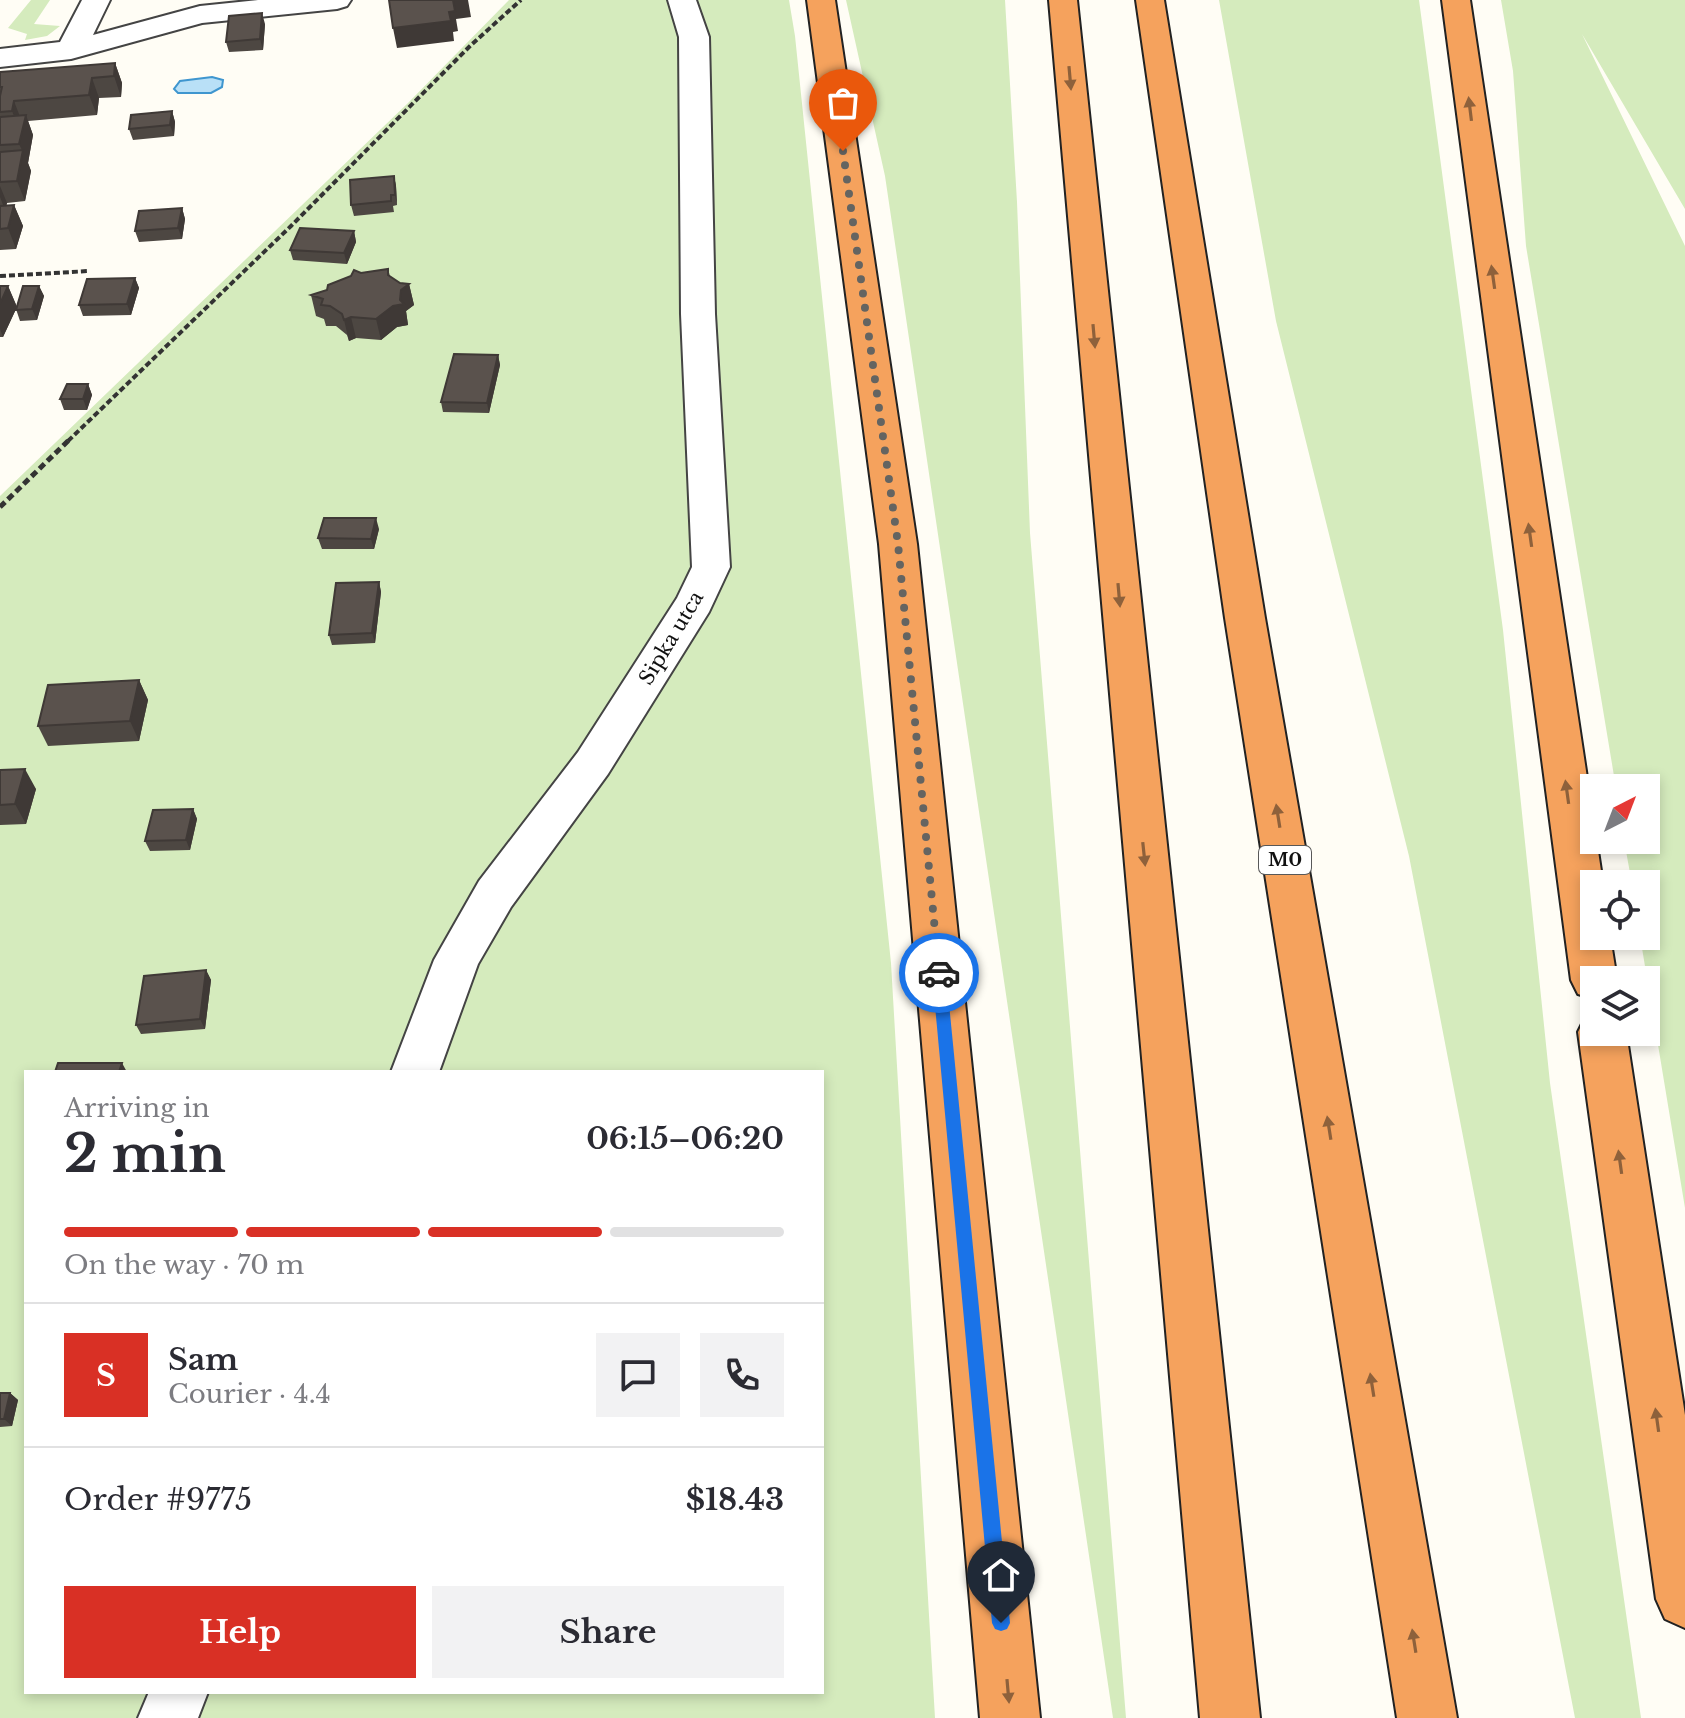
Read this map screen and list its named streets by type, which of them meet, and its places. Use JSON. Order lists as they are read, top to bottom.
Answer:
{
  "streets": {
    "highway": ["M0"],
    "street": ["Sipka utca"]
  },
  "north": "top right",
  "page": {
    "heading": ["2 min", "Arriving in", "06:15–06:20"],
    "panel": [
      "Sam",
      "Courier · 4.4",
      "Order #9775",
      "$18.43"
    ],
    "bar": "On the way · 70 m",
    "round": "S",
    "buttons": ["Help", "Share"]
  }
}
